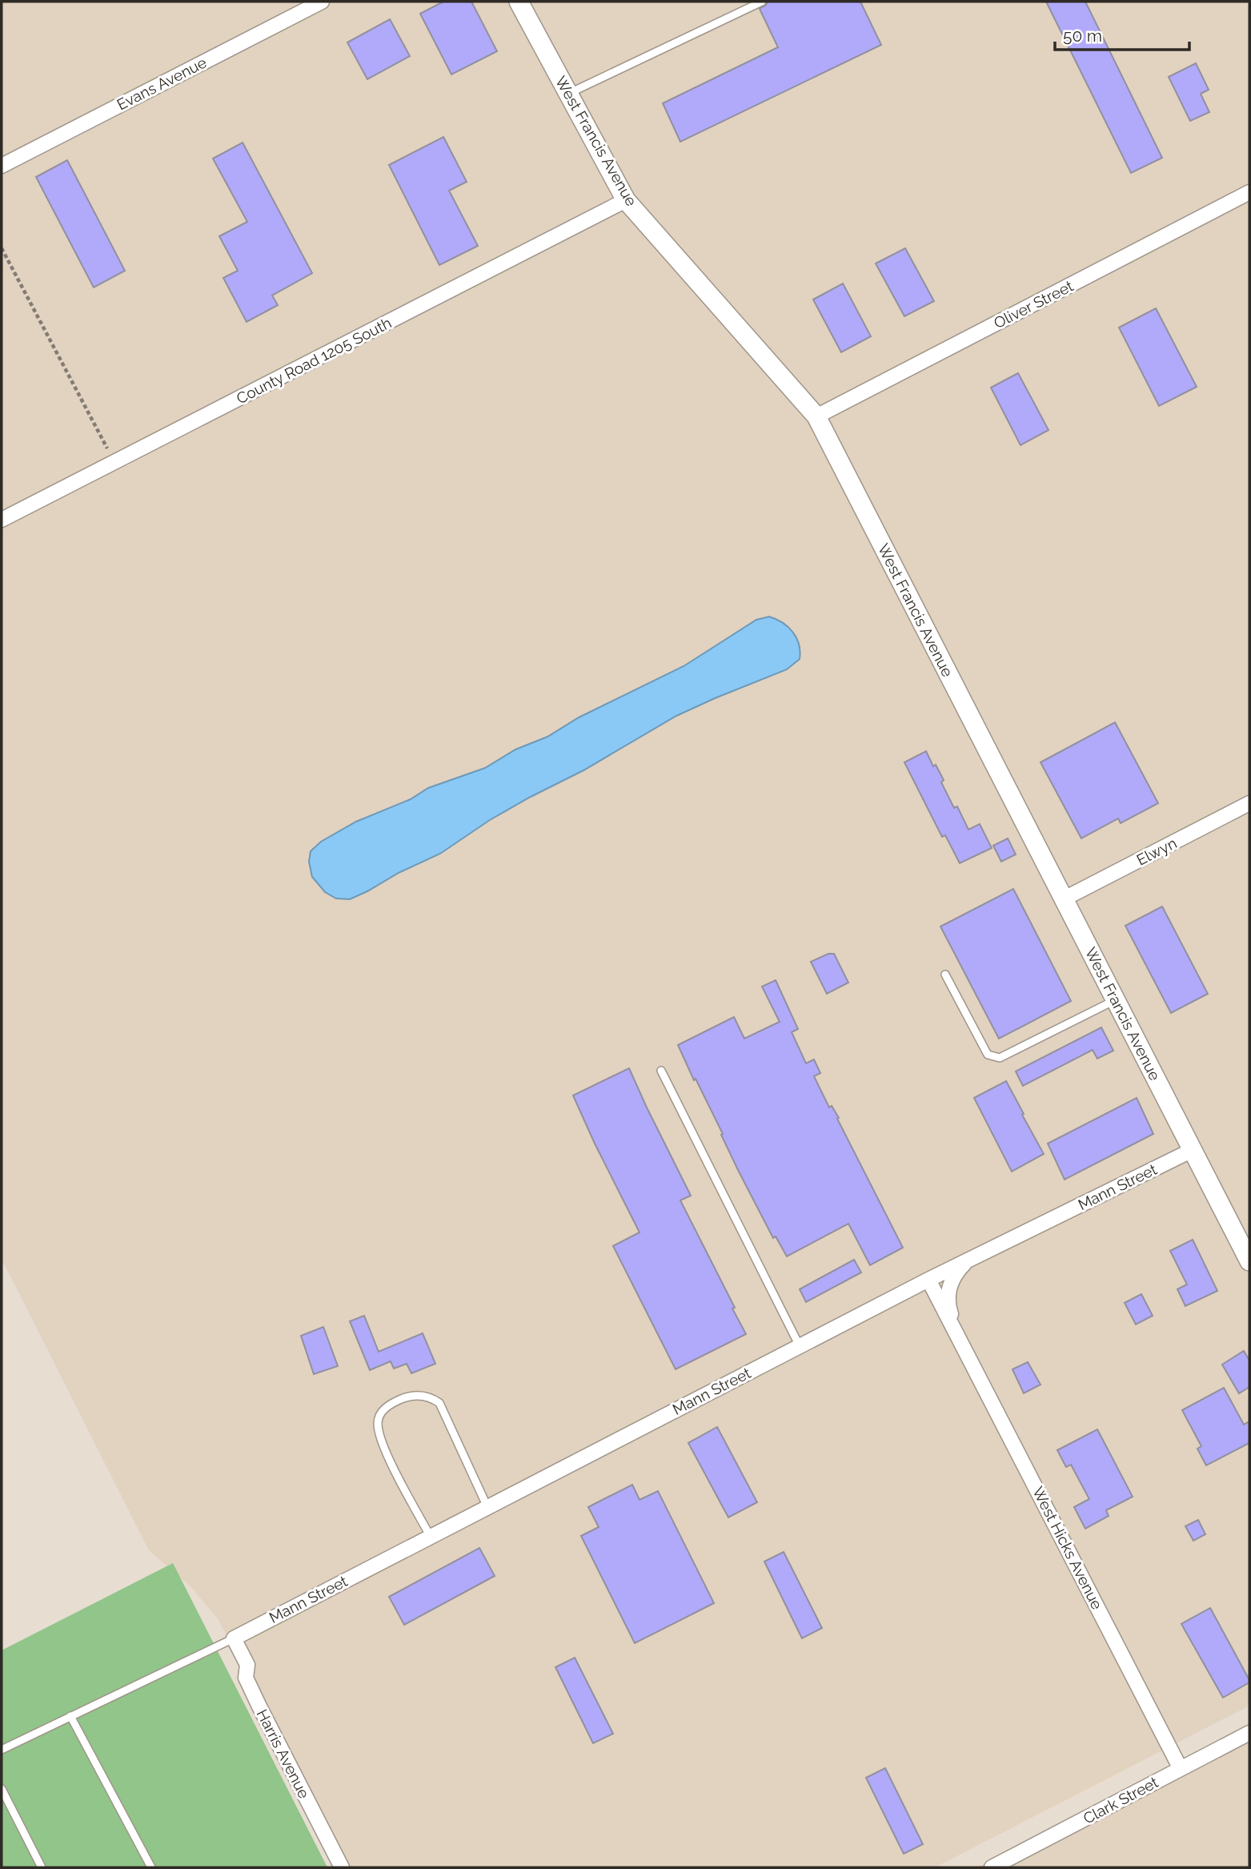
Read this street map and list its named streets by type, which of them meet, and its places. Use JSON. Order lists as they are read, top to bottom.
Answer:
{
  "streets": {
    "street": [
      "Evans Avenue",
      "West Francis Avenue",
      "Oliver Street",
      "County Road 1205 South",
      "Elwyn",
      "Mann Street",
      "West Hicks Avenue",
      "Harris Avenue",
      "Clark Street"
    ]
  },
  "crossings": [
    ["West Francis Avenue", "Oliver Street"],
    ["West Francis Avenue", "County Road 1205 South"],
    ["West Francis Avenue", "Elwyn"],
    ["West Francis Avenue", "Mann Street"],
    ["Mann Street", "West Hicks Avenue"],
    ["Mann Street", "Harris Avenue"],
    ["West Hicks Avenue", "Clark Street"]
  ],
  "scale_bar": "50 m"
}
